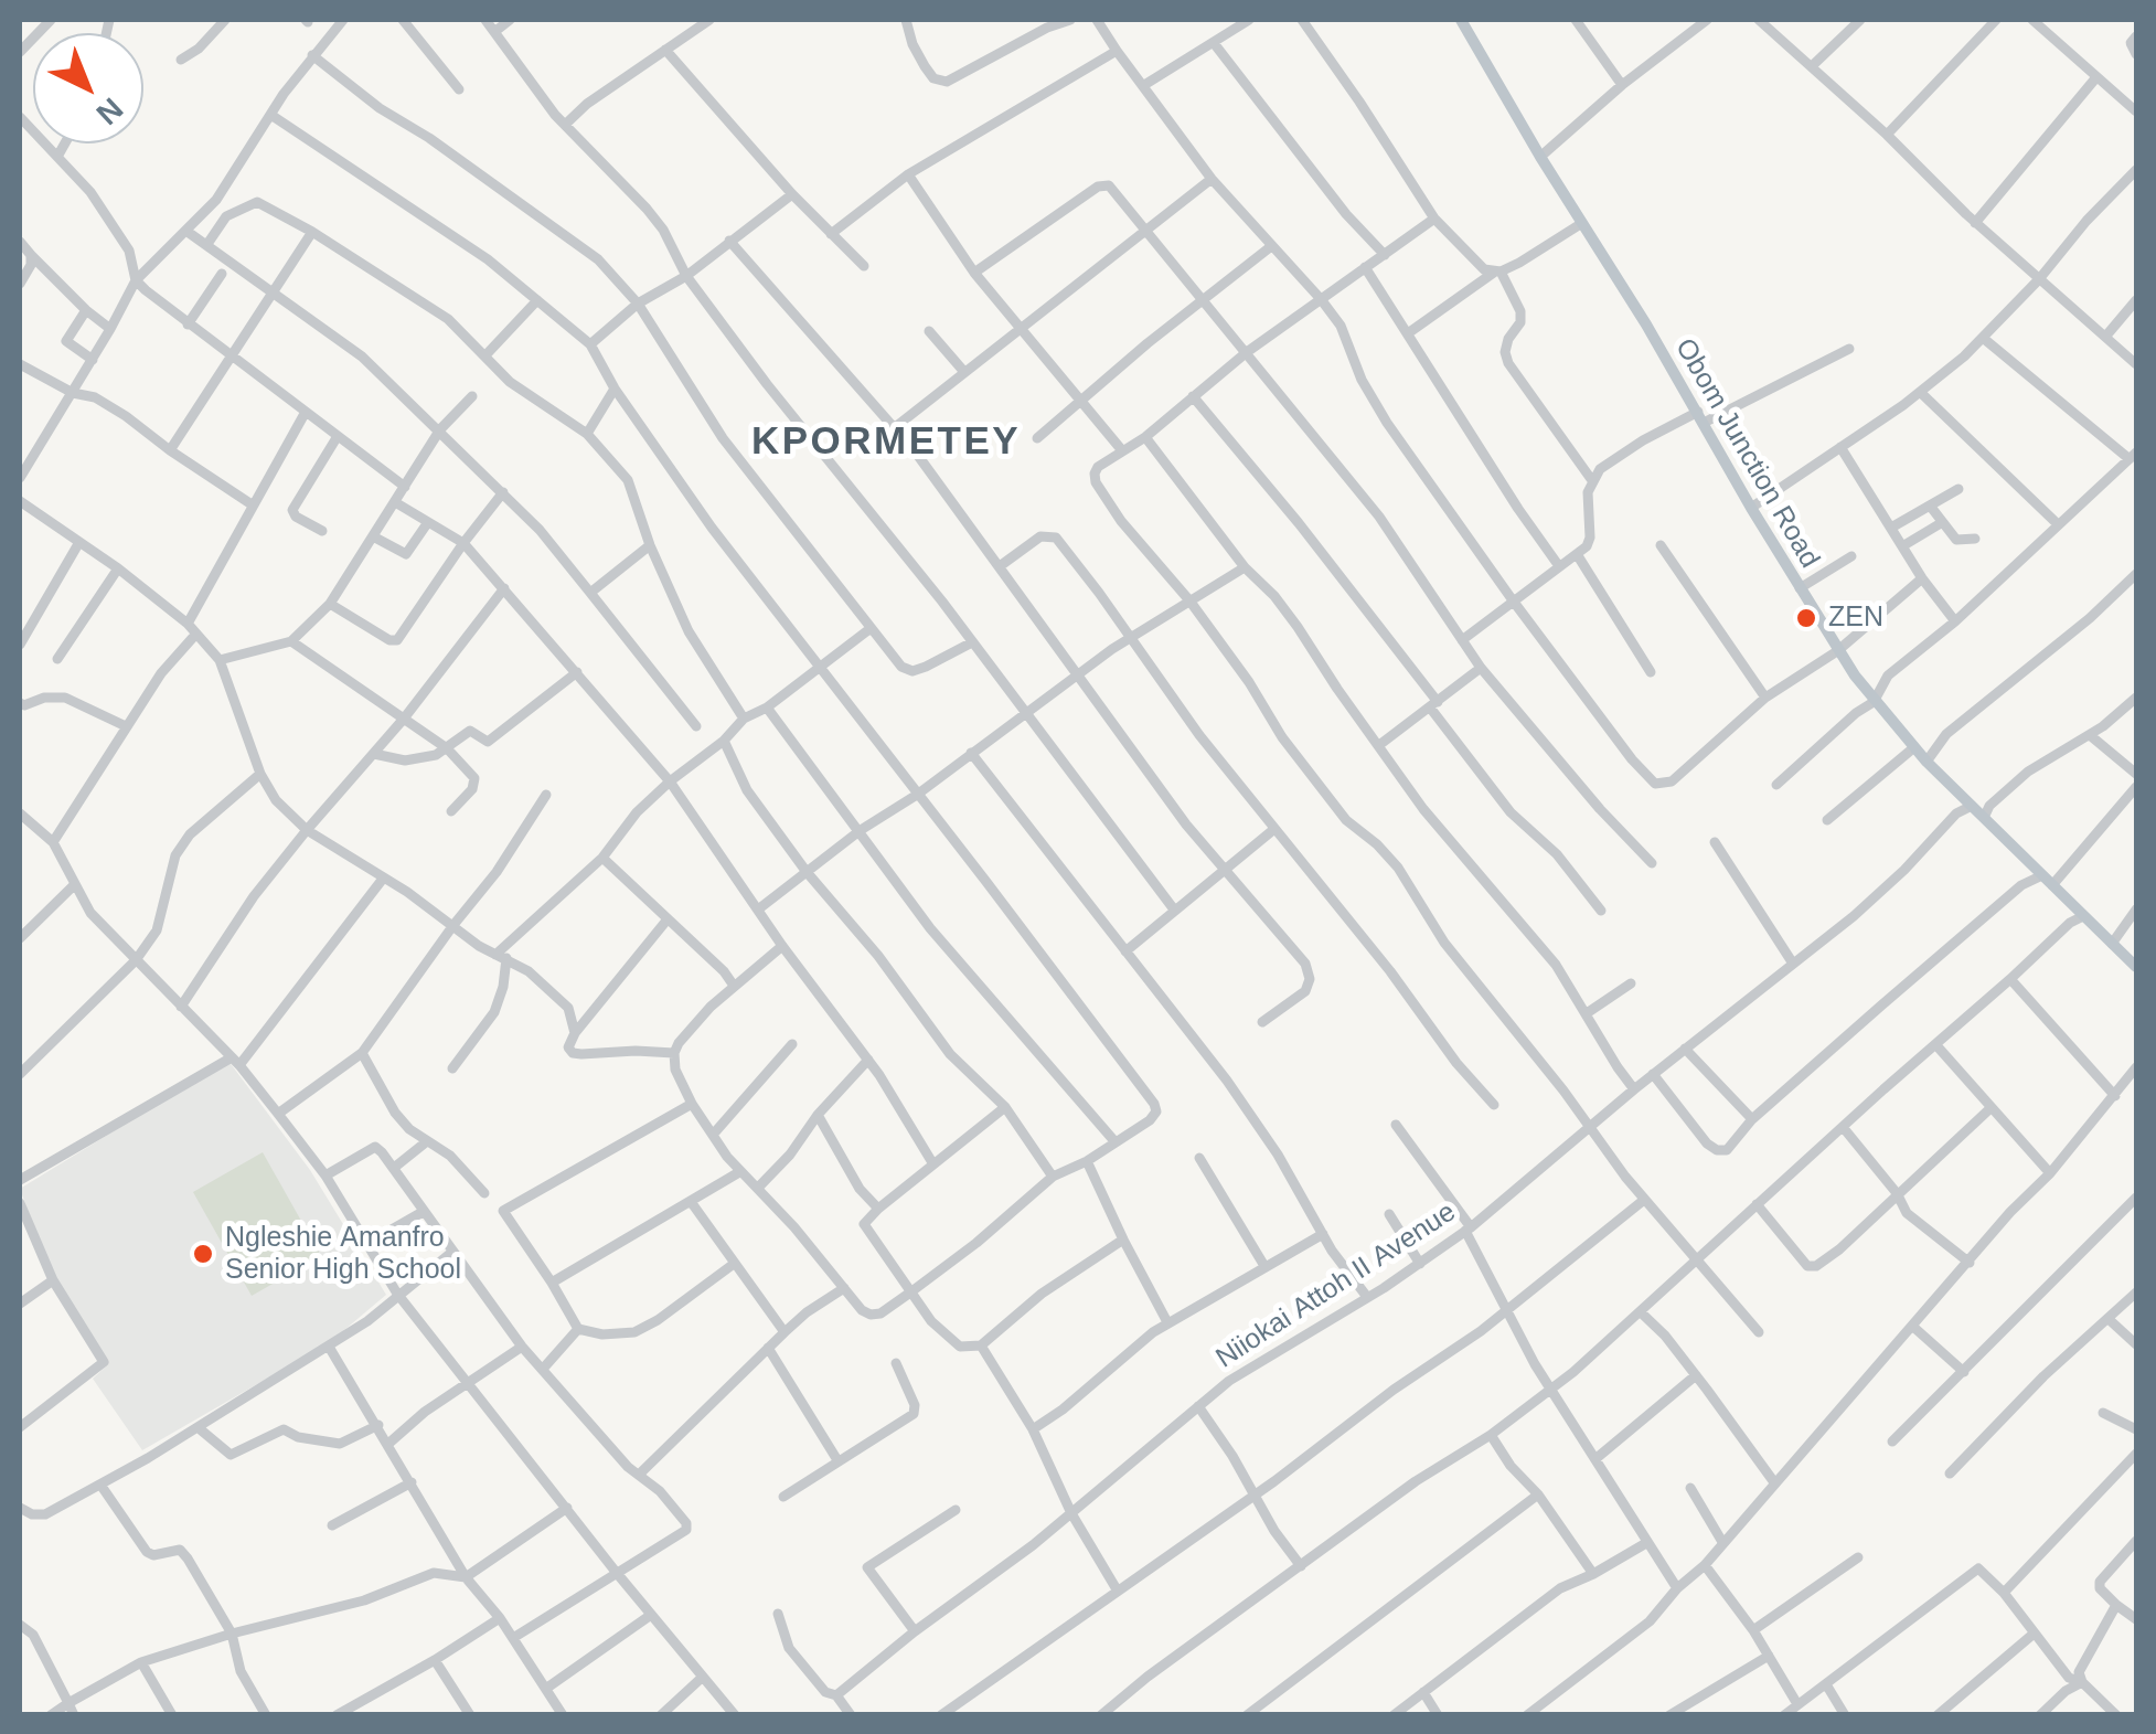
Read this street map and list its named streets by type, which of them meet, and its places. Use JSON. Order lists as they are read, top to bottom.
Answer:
{
  "streets": {
    "main road": ["Obom Junction Road"],
    "street": ["Niiokai Attoh II Avenue"]
  },
  "crossings": [
    ["Obom Junction Road", "Niiokai Attoh II Avenue"]
  ],
  "districts": ["KPORMETEY"],
  "places": ["ZEN", "Ngleshie Amanfro Senior High School"],
  "north": "bottom right"
}
